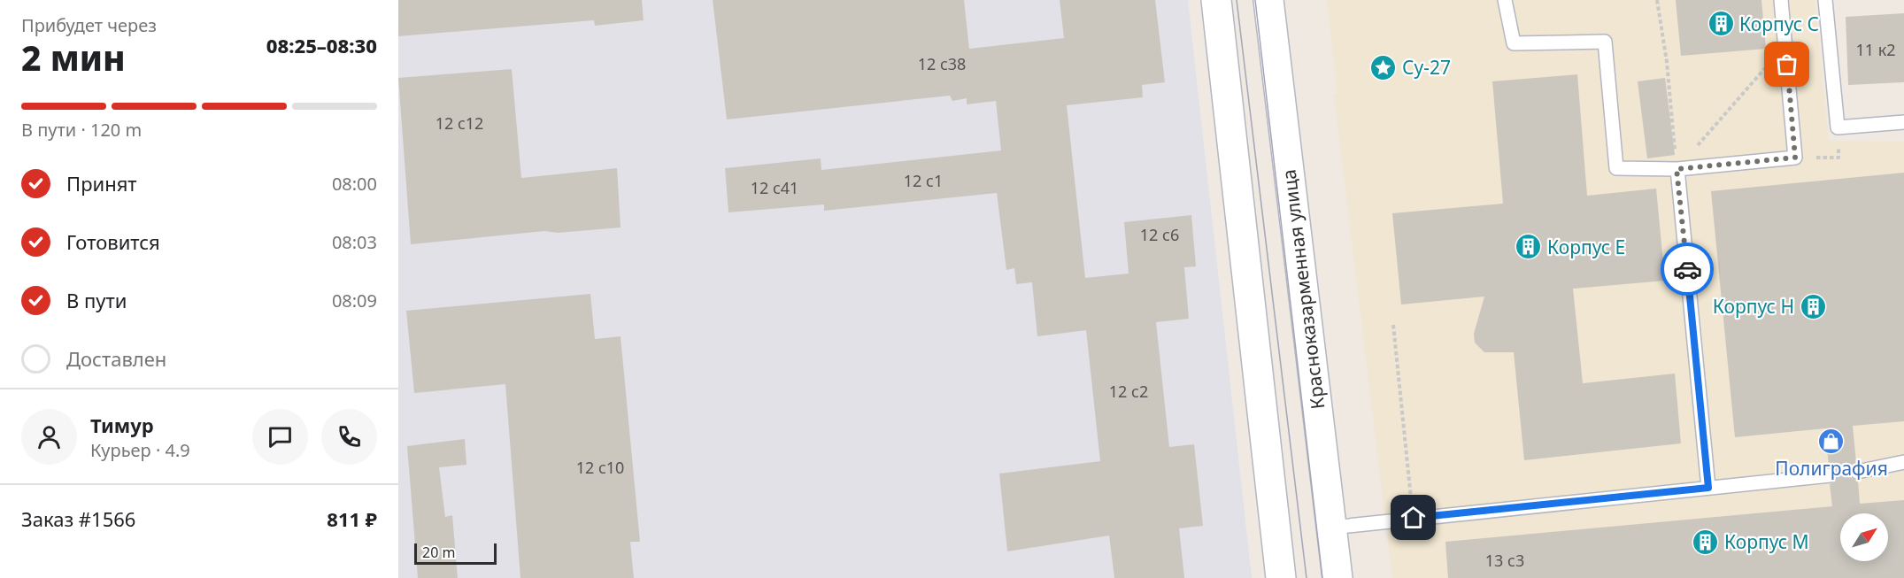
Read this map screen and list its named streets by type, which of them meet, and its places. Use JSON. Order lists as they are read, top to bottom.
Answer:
{
  "streets": {
    "main road": ["Красноказарменная улица"]
  },
  "places": {
    "building": [
      "Корпус С",
      "Корпус Е",
      "Корпус Н",
      "Корпус М"
    ],
    "place": ["Су-27"],
    "shop": ["Полиграфия"]
  },
  "house_numbers": [
    "11 к2",
    "12 с38",
    "12 с12",
    "12 с1",
    "12 с41",
    "12 с6",
    "12 с2",
    "12 с10",
    "13 с3"
  ],
  "scale_bar": "20 m",
  "north": "top right",
  "page": {
    "heading": ["2 мин", "Прибудет через", "08:25–08:30"],
    "panel": [
      "Тимур",
      "Курьер · 4.9",
      "Заказ #1566",
      "811 ₽"
    ],
    "bar": "В пути · 120 m",
    "list": [
      ["Принят", "08:00"],
      ["Готовится", "08:03"],
      ["В пути", "08:09"],
      "Доставлен"
    ],
    "scale": "20 m"
  }
}
